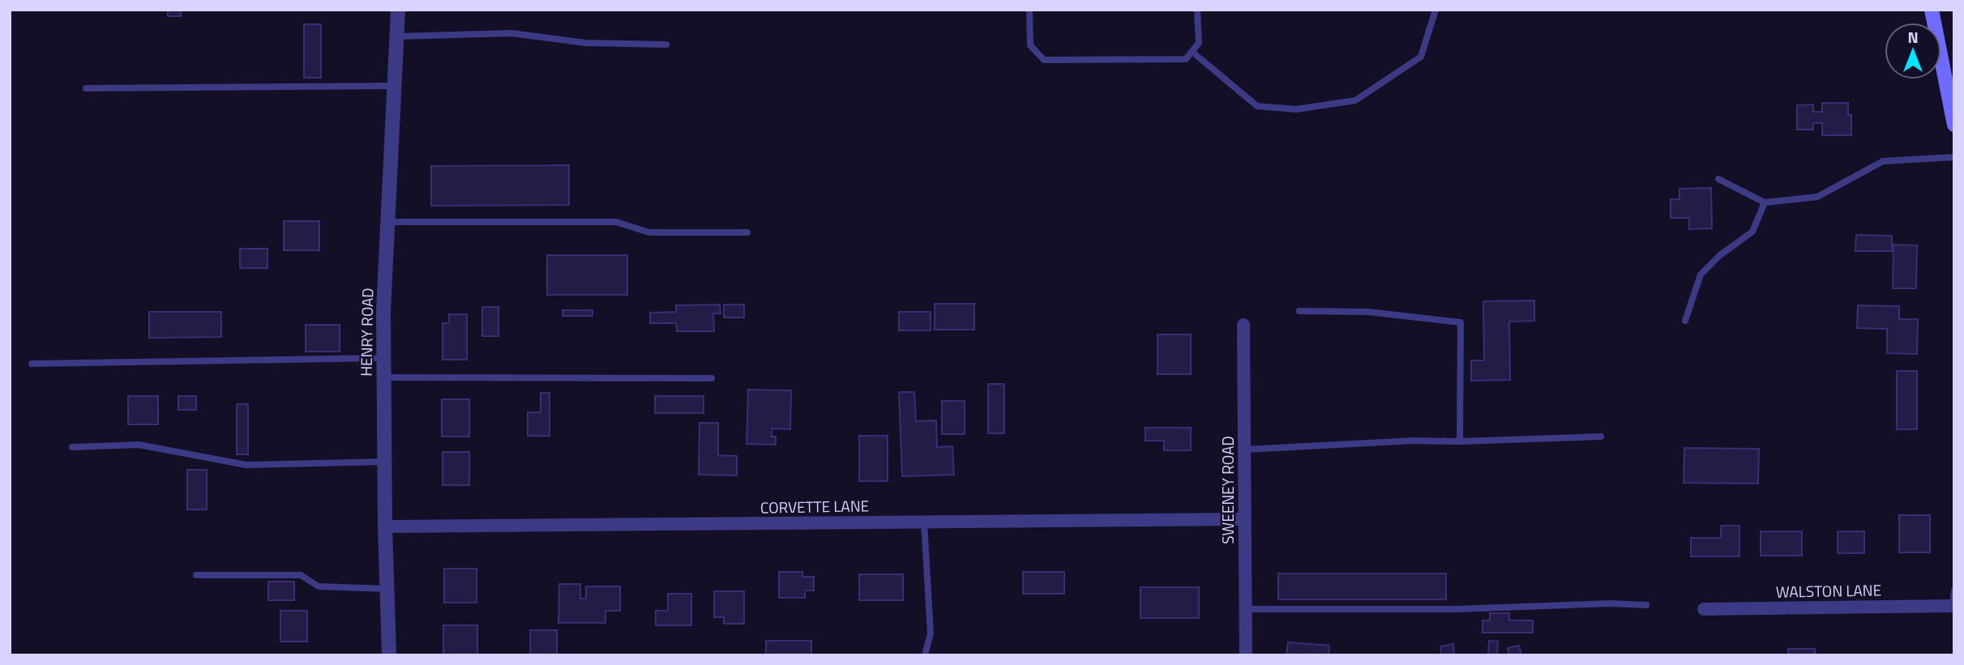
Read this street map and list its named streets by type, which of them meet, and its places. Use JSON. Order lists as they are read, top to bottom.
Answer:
{
  "streets": {
    "street": [
      "HENRY ROAD",
      "SWEENEY ROAD",
      "CORVETTE LANE",
      "WALSTON LANE"
    ]
  },
  "crossings": [
    ["HENRY ROAD", "CORVETTE LANE"],
    ["SWEENEY ROAD", "CORVETTE LANE"]
  ],
  "north": "top"
}
